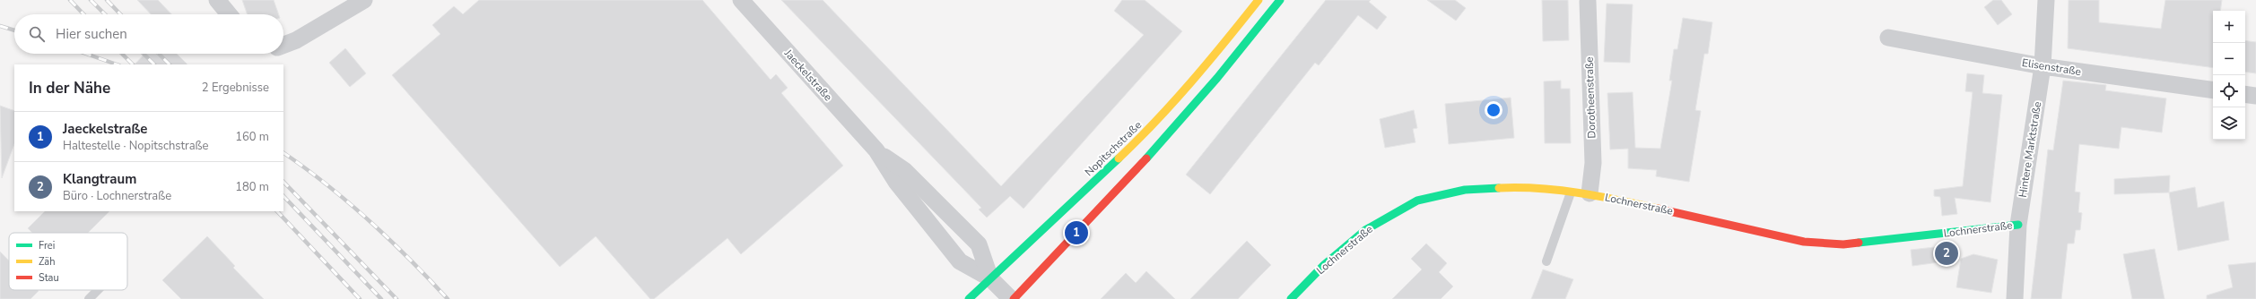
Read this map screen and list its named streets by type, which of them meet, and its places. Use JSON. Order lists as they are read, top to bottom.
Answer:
{
  "streets": {
    "main road": ["Nopitschstraße", "Lochnerstraße"],
    "street": [
      "Elisenstraße",
      "Jaeckelstraße",
      "Dorotheenstraße",
      "Hintere Marktstraße"
    ]
  },
  "crossings": [
    ["Elisenstraße", "Hintere Marktstraße"],
    ["Jaeckelstraße", "Nopitschstraße"],
    ["Dorotheenstraße", "Lochnerstraße"],
    ["Hintere Marktstraße", "Lochnerstraße"]
  ],
  "legend": ["Frei", "Zäh", "Stau"],
  "page": {
    "map_buttons": ["+", "−"],
    "search": "Hier suchen",
    "heading": ["In der Nähe", "2 Ergebnisse"],
    "list": [
      {
        "mark": "1",
        "name": "Jaeckelstraße",
        "note": "Haltestelle · Nopitschstraße",
        "value": "160 m"
      },
      {
        "mark": "2",
        "name": "Klangtraum",
        "note": "Büro · Lochnerstraße",
        "value": "180 m"
      }
    ],
    "pins": ["1", "2"]
  }
}
